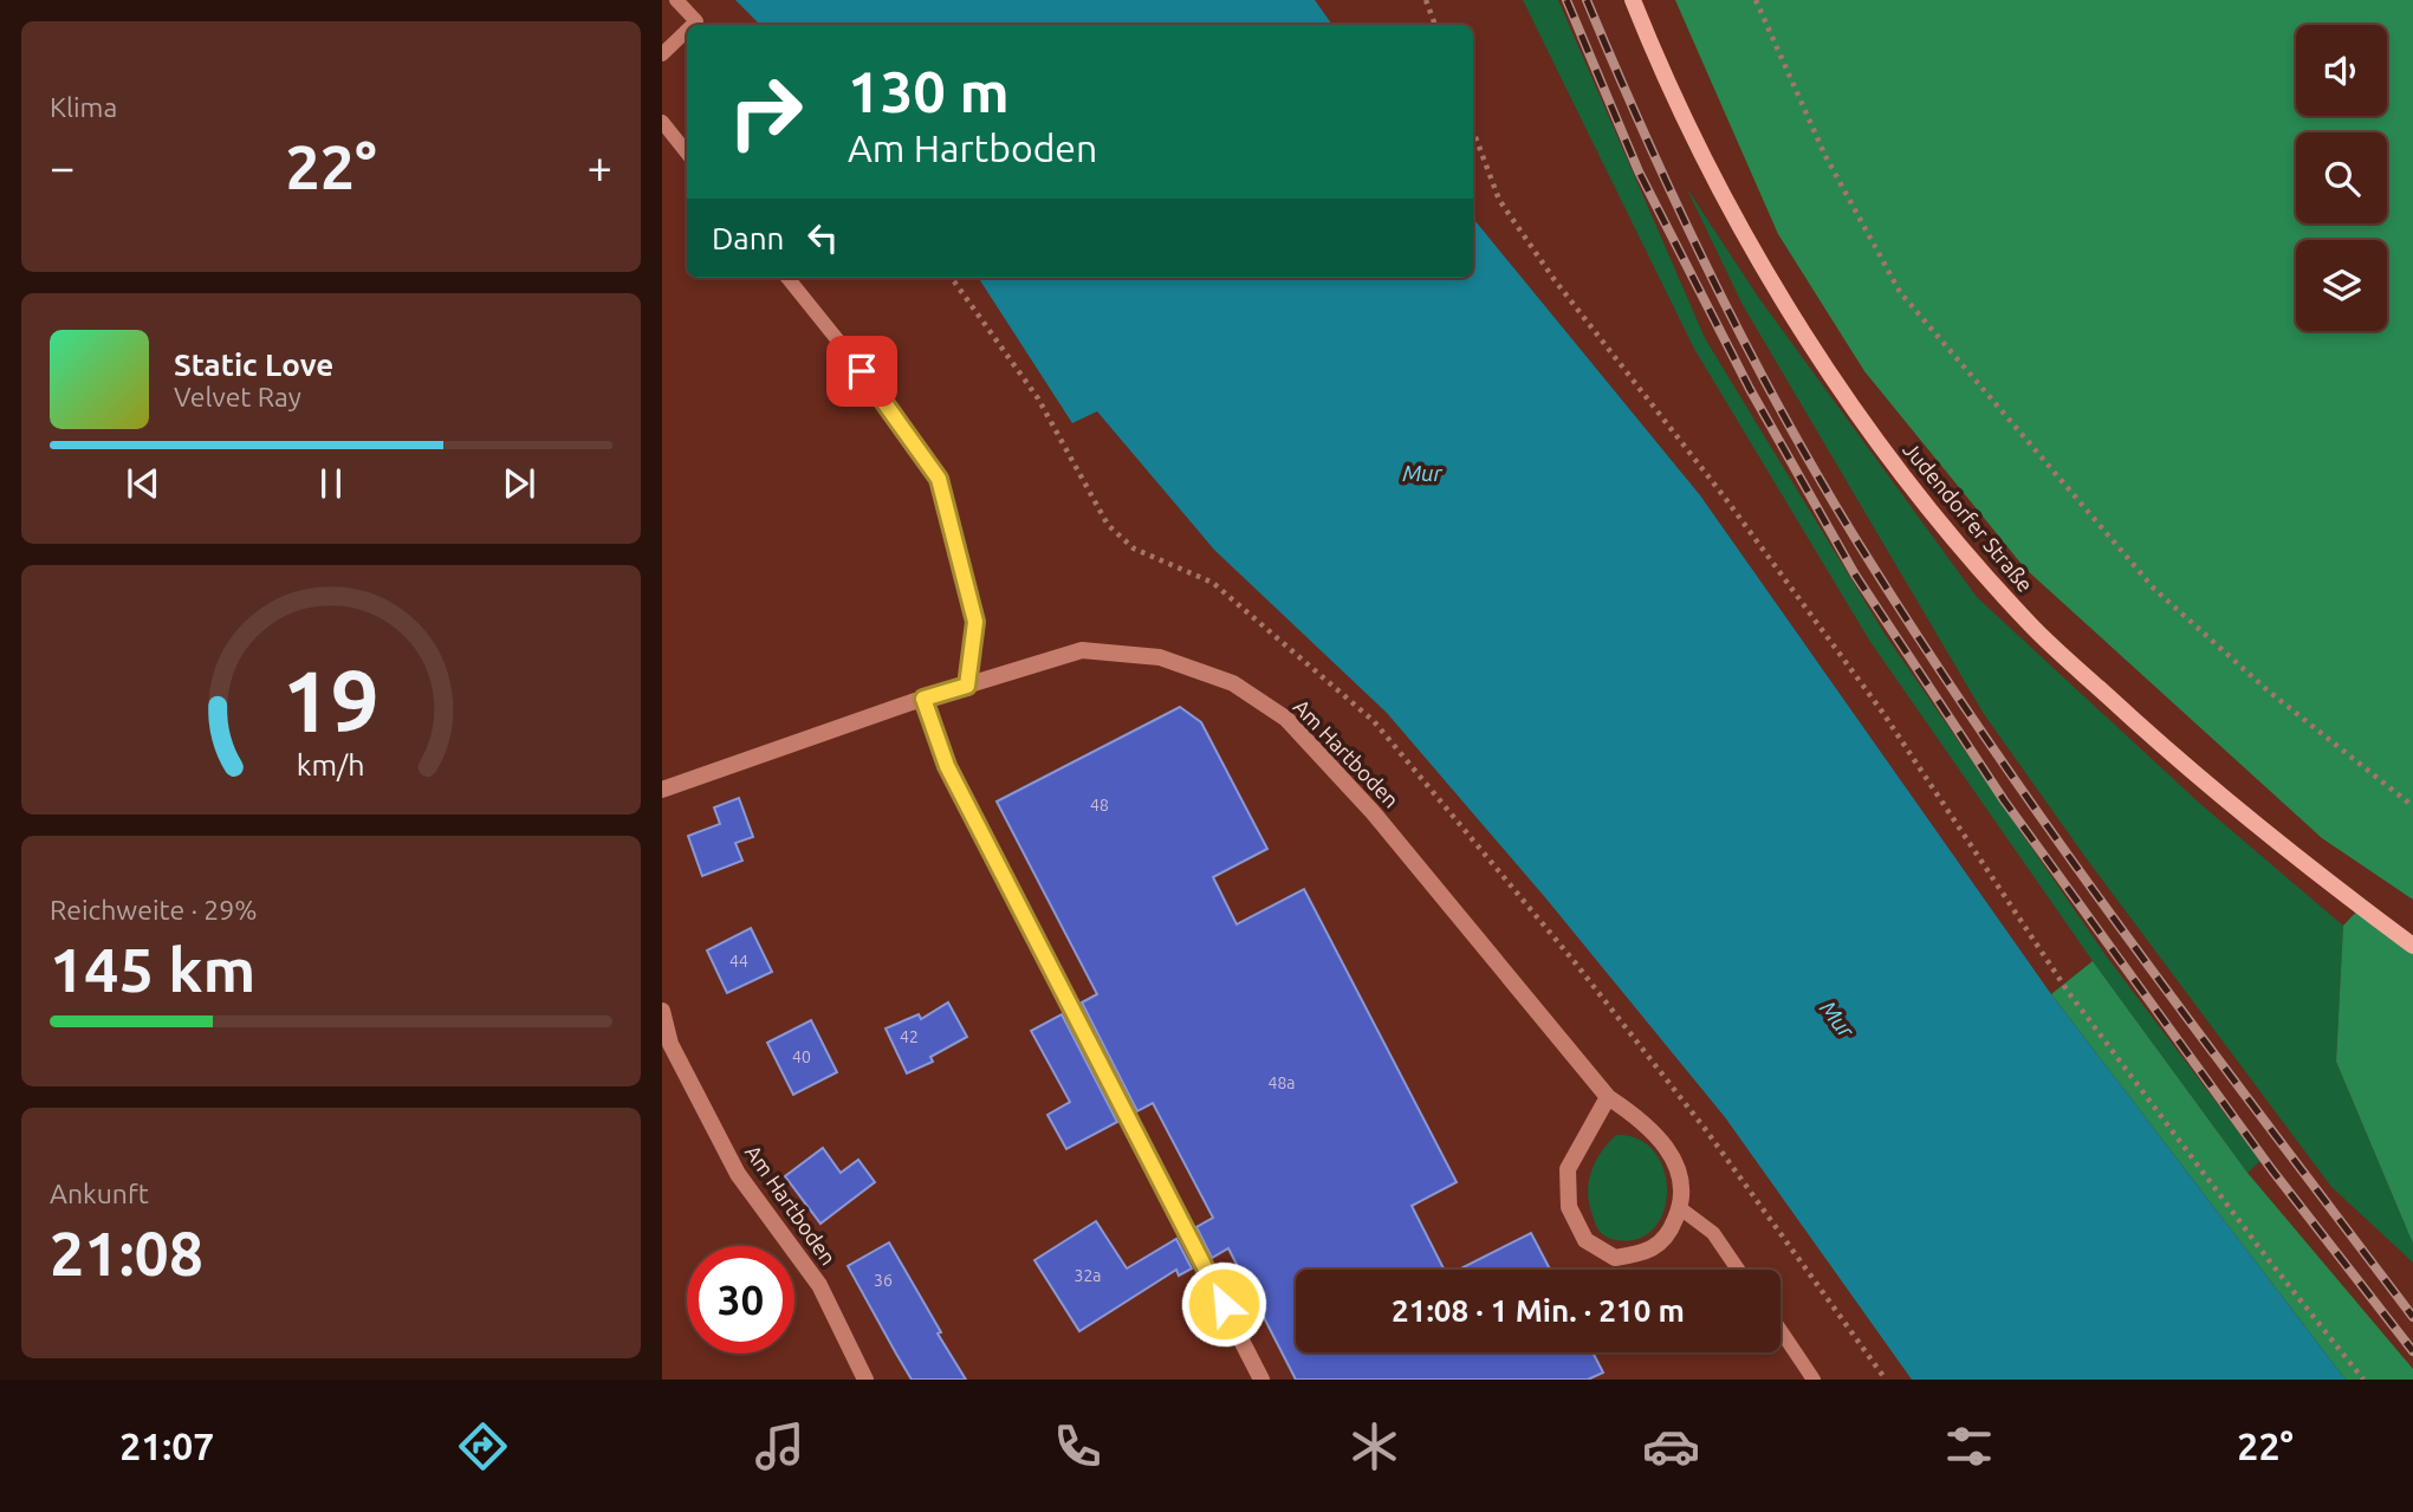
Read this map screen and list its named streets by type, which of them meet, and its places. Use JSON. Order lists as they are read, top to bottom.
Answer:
{
  "streets": {
    "main road": ["Judendorfer Straße"],
    "street": ["Am Hartboden"]
  },
  "water": ["Mur"],
  "house_numbers": [
    "48",
    "44",
    "42",
    "40",
    "48a",
    "32a",
    "36"
  ],
  "page": {
    "tile": [
      "Klima",
      ["Reichweite · 29%", "145 km"],
      ["Ankunft", "21:08"]
    ],
    "turn": ["130 m", "Am Hartboden"],
    "heat": ["−", "22°", "+"],
    "then": "Dann",
    "song": ["Static Love", "Velvet Ray"],
    "limit": "30",
    "trip": "21:08 · 1 Min. · 210 m",
    "tabs": ["21:07", "22°"],
    "gauge": ["19", "km/h"]
  }
}
